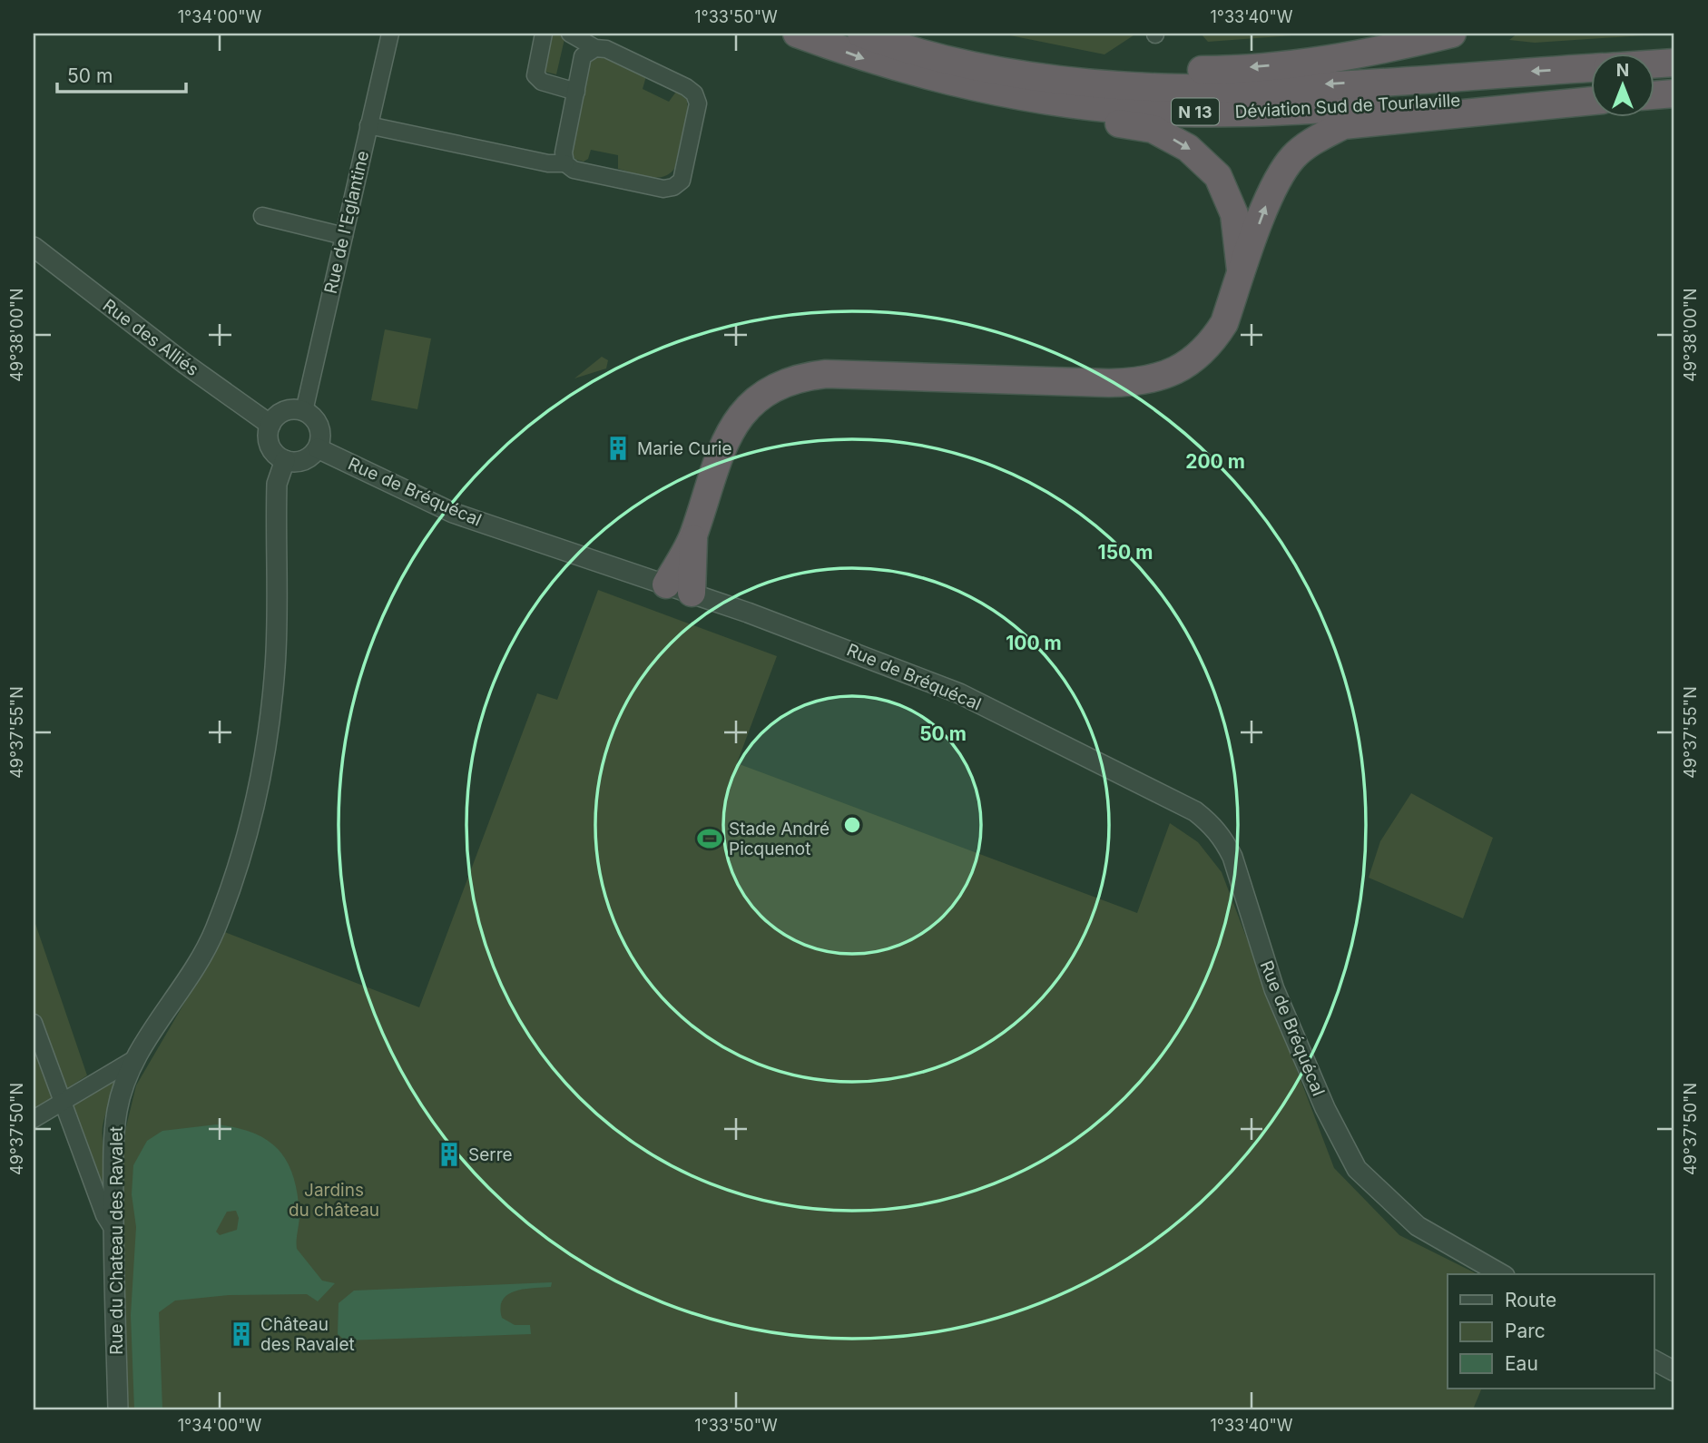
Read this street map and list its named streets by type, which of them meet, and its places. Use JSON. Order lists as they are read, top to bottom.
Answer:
{
  "streets": {
    "highway": ["Déviation Sud de Tourlaville", "N 13"],
    "street": [
      "Rue de l'Eglantine",
      "Rue des Alliés",
      "Rue de Bréquécal",
      "Rue du Chateau des Ravalet"
    ]
  },
  "crossings": [
    ["Rue de l'Eglantine", "Rue des Alliés"],
    ["Rue de l'Eglantine", "Rue de Bréquécal"],
    ["Rue de l'Eglantine", "Rue du Chateau des Ravalet"],
    ["Rue des Alliés", "Rue de Bréquécal"],
    ["Rue des Alliés", "Rue du Chateau des Ravalet"],
    ["Rue de Bréquécal", "Rue du Chateau des Ravalet"]
  ],
  "parks": ["Jardins du château"],
  "places": {
    "building": ["Marie Curie", "Serre", "Château des Ravalet"],
    "sports": ["Stade André Picquenot"]
  },
  "legend": ["Route", "Parc", "Eau"],
  "scale_bar": "50 m",
  "north": "top",
  "coordinates": [
    "1°34'00\"W",
    "1°33'50\"W",
    "1°33'40\"W",
    "49°38'00\"N",
    "49°37'55\"N",
    "49°37'50\"N"
  ],
  "rings": [
    "200 m",
    "150 m",
    "100 m",
    "50 m"
  ]
}
